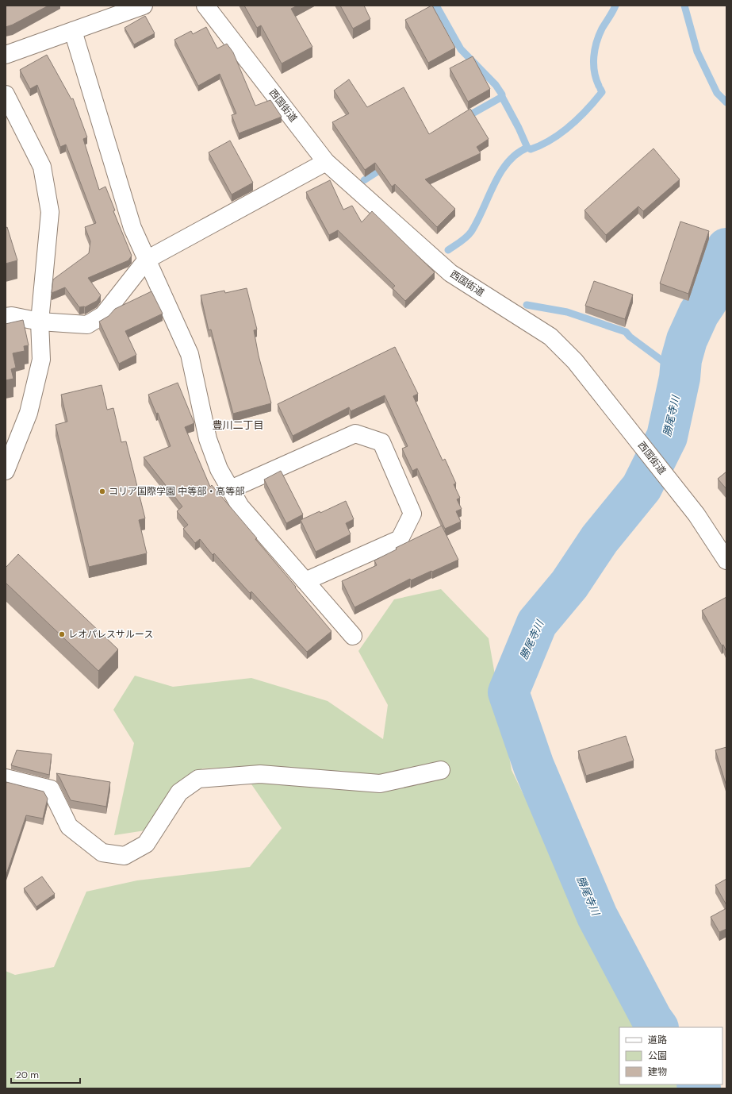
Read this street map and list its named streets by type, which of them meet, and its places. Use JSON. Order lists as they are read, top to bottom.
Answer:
{
  "streets": {
    "street": ["西国街道"]
  },
  "districts": ["豊川二丁目"],
  "water": ["勝尾寺川"],
  "places": ["コリア国際学園 中等部・高等部", "レオパレスサルース"],
  "legend": ["道路", "公園", "建物"],
  "scale_bar": "20 m"
}
